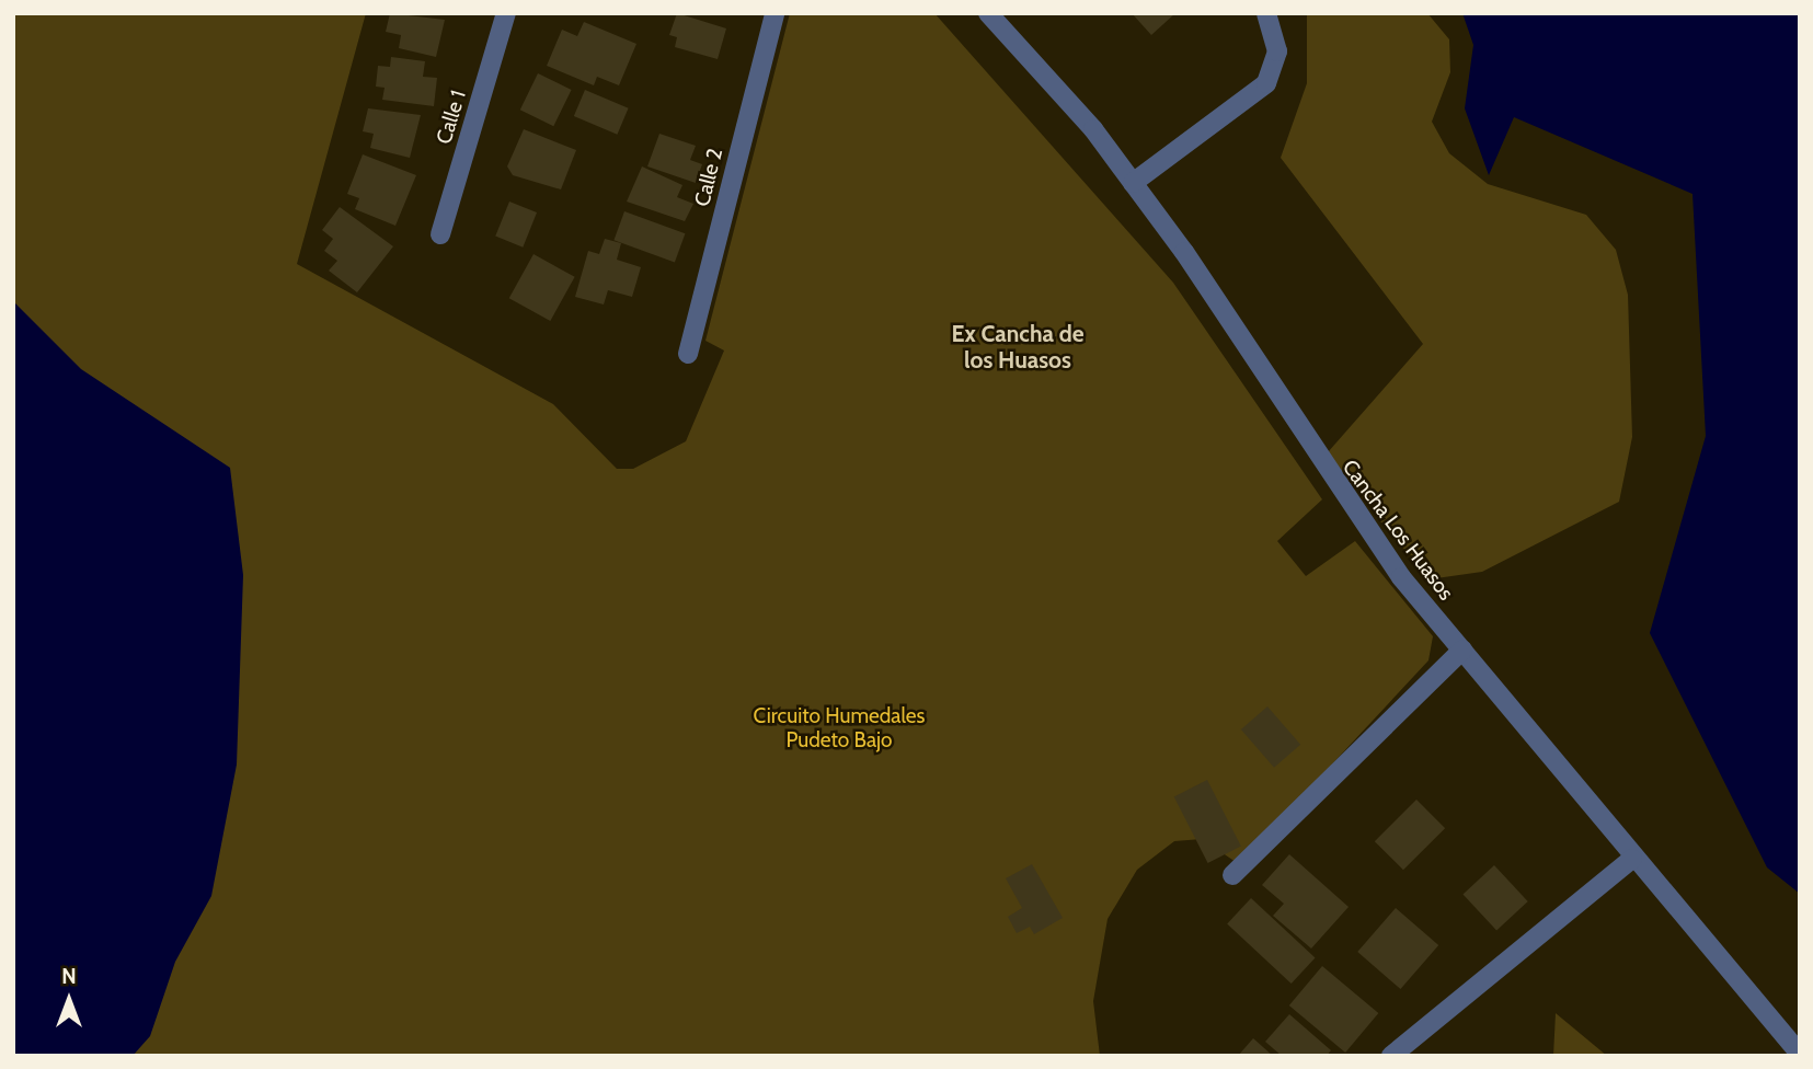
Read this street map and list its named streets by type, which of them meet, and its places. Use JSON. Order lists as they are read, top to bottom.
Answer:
{
  "streets": {
    "street": ["Calle 1", "Calle 2", "Cancha Los Huasos"]
  },
  "districts": ["Ex Cancha de los Huasos"],
  "parks": ["Circuito Humedales Pudeto Bajo"],
  "north": "top"
}
